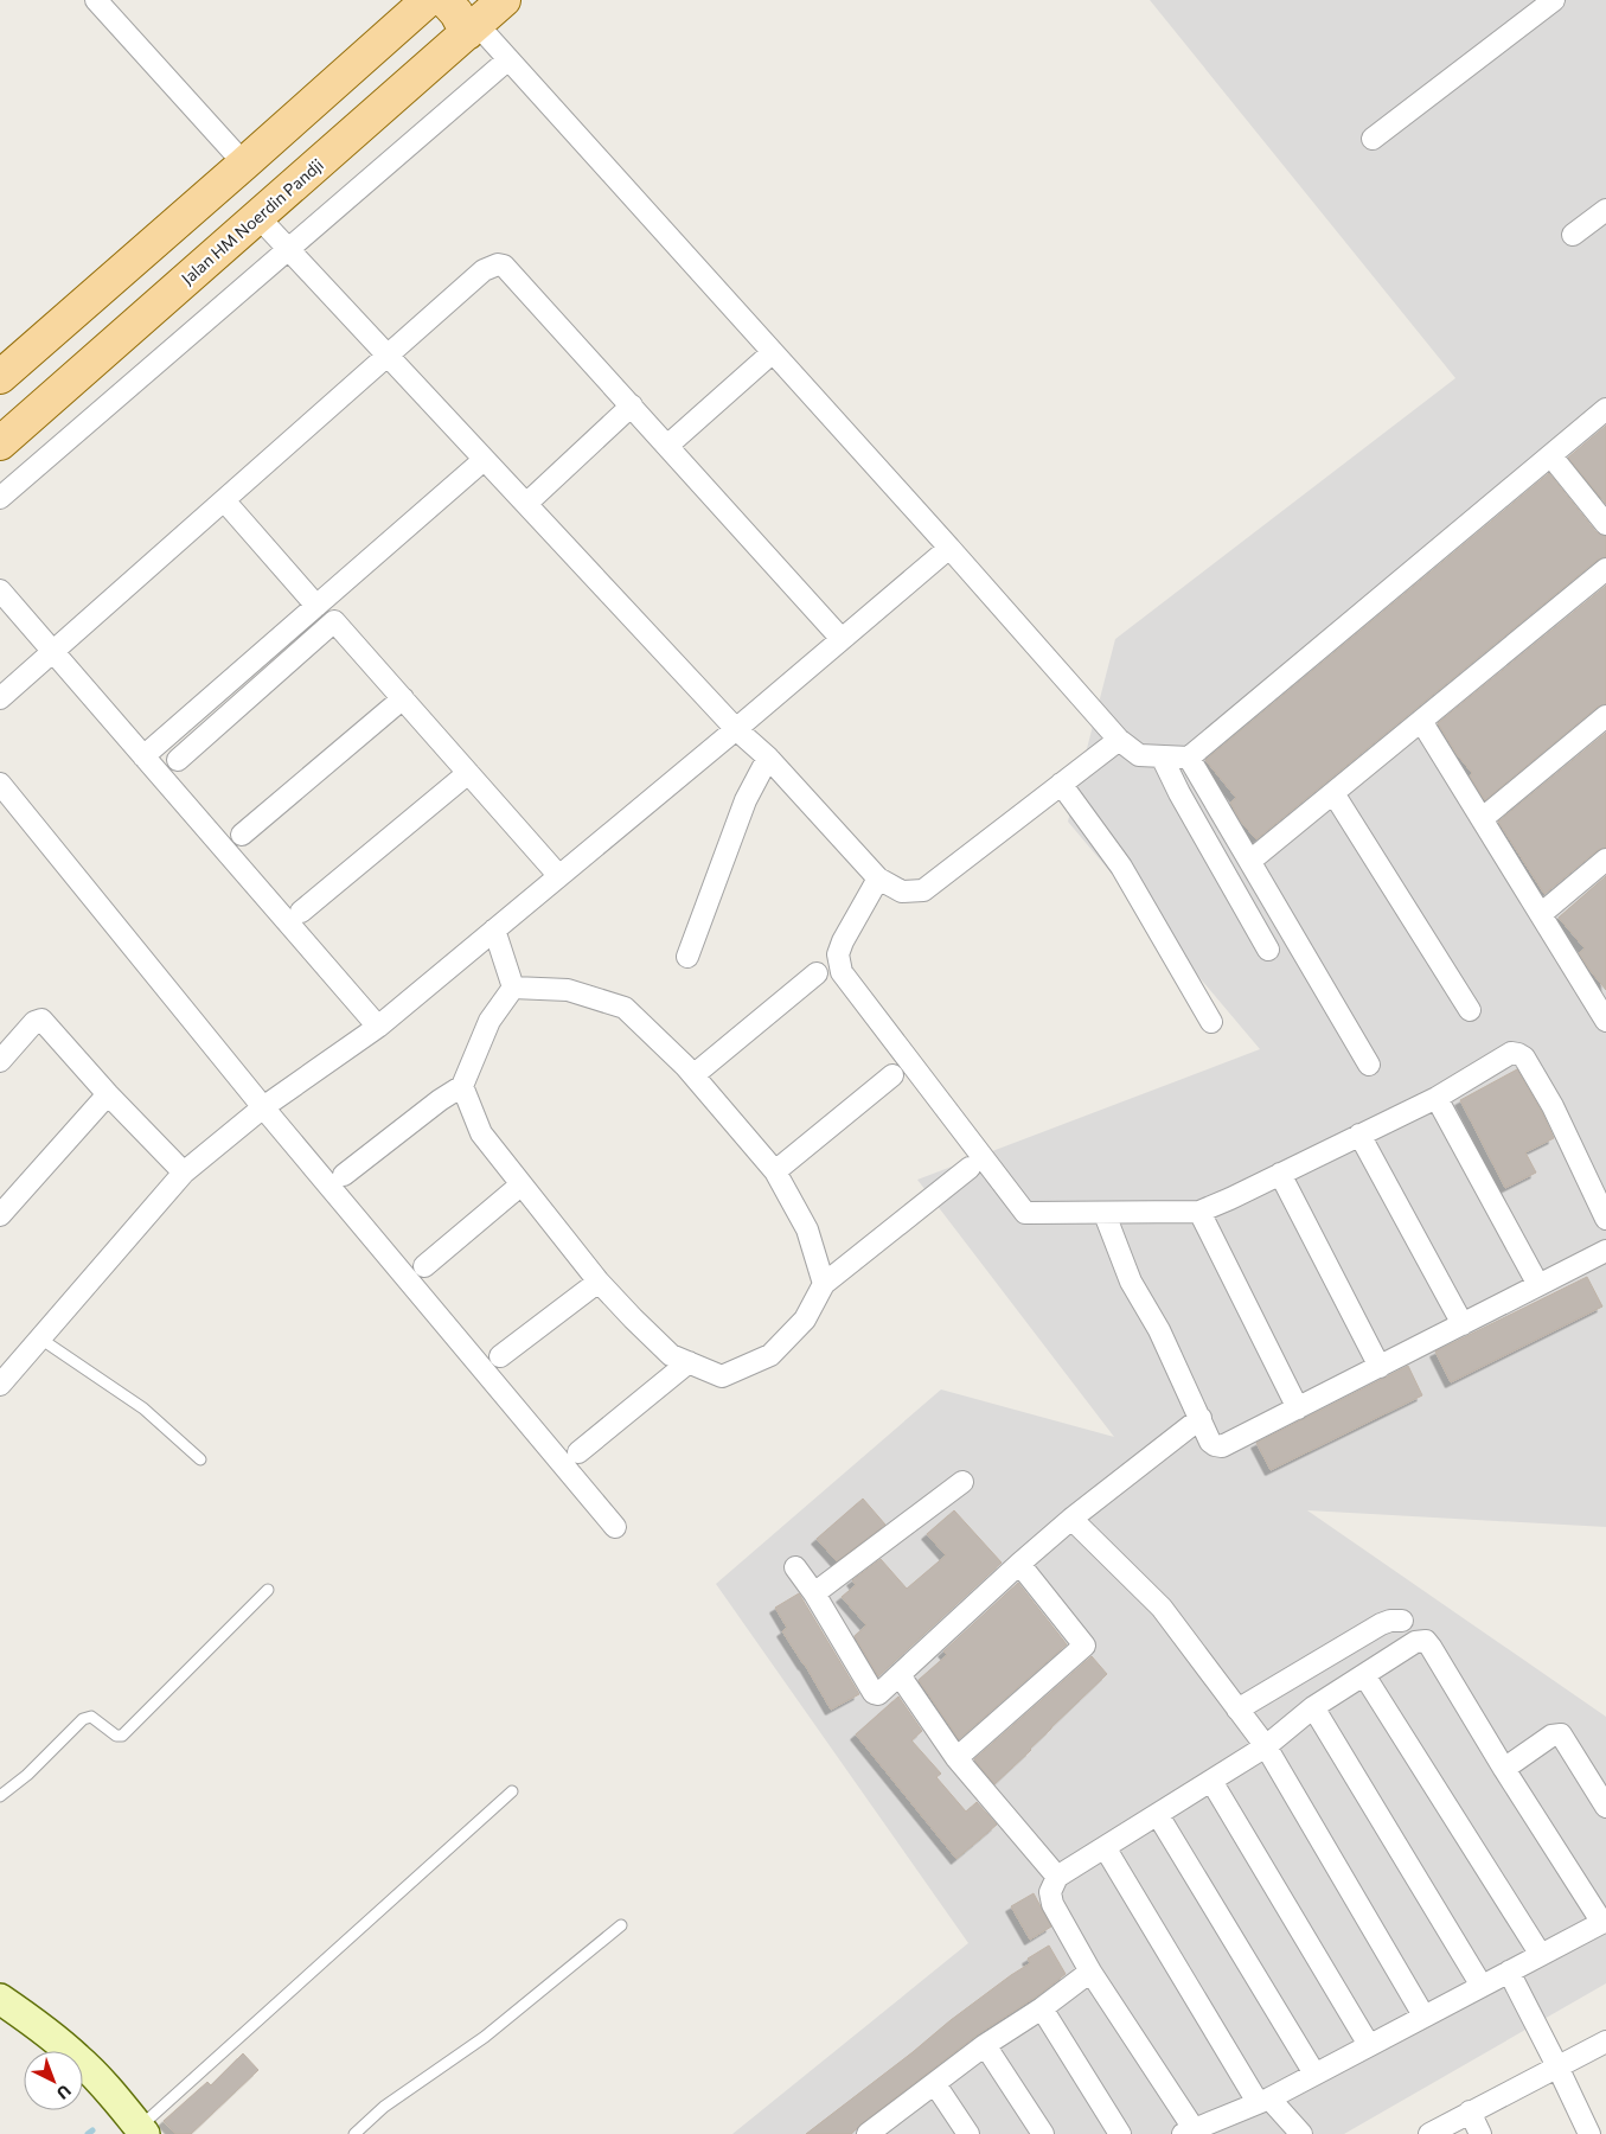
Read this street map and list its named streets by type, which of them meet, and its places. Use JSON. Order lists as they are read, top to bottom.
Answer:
{
  "streets": {
    "main road": ["Jalan HM Noerdin Pandji"]
  },
  "north": "bottom right"
}
